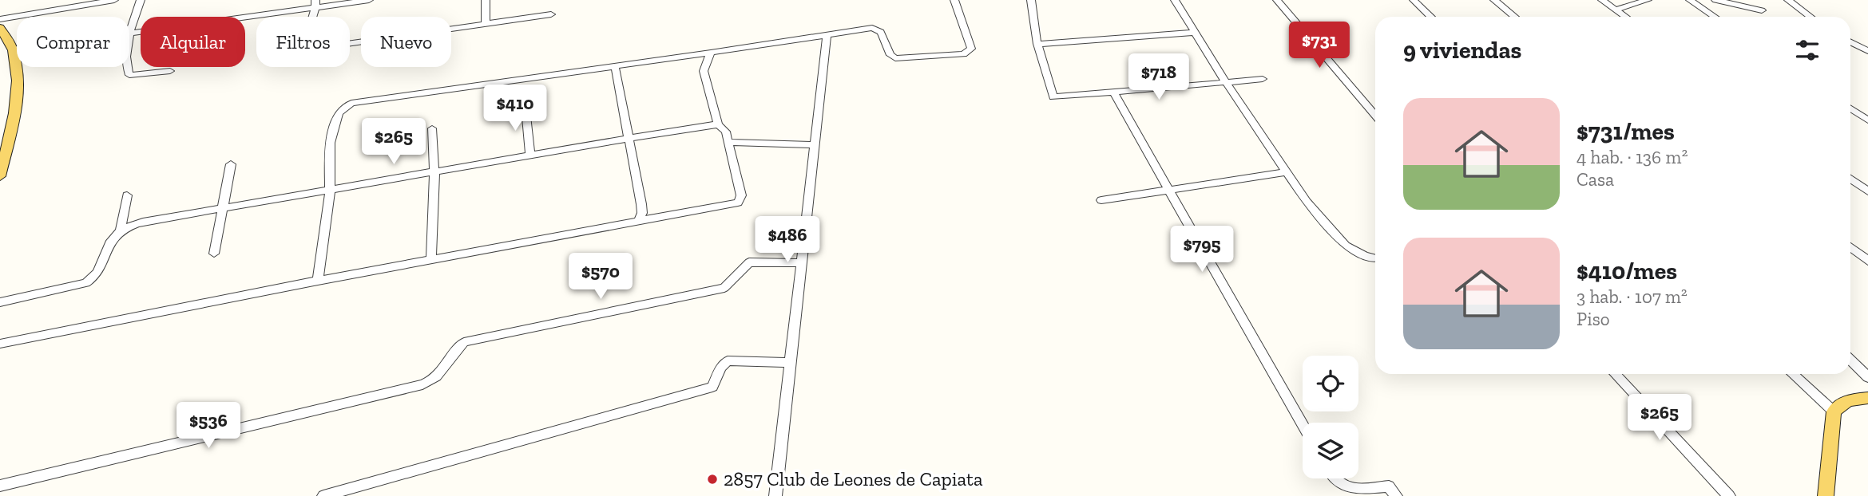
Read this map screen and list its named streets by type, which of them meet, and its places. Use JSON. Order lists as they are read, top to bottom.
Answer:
{
  "places": ["2857 Club de Leones de Capiata"],
  "page": {
    "chip": [
      "Comprar",
      "Alquilar",
      "Filtros",
      "Nuevo"
    ],
    "heading": "9 viviendas",
    "price": [
      "$731",
      "$718",
      "$410",
      "$265",
      "$486",
      "$795",
      "$570",
      "$265",
      "$536"
    ],
    "list": [
      {
        "name": "$731/mes",
        "note": "4 hab. · 136 m² · Casa"
      },
      {
        "name": "$410/mes",
        "note": "3 hab. · 107 m² · Piso"
      }
    ]
  }
}
